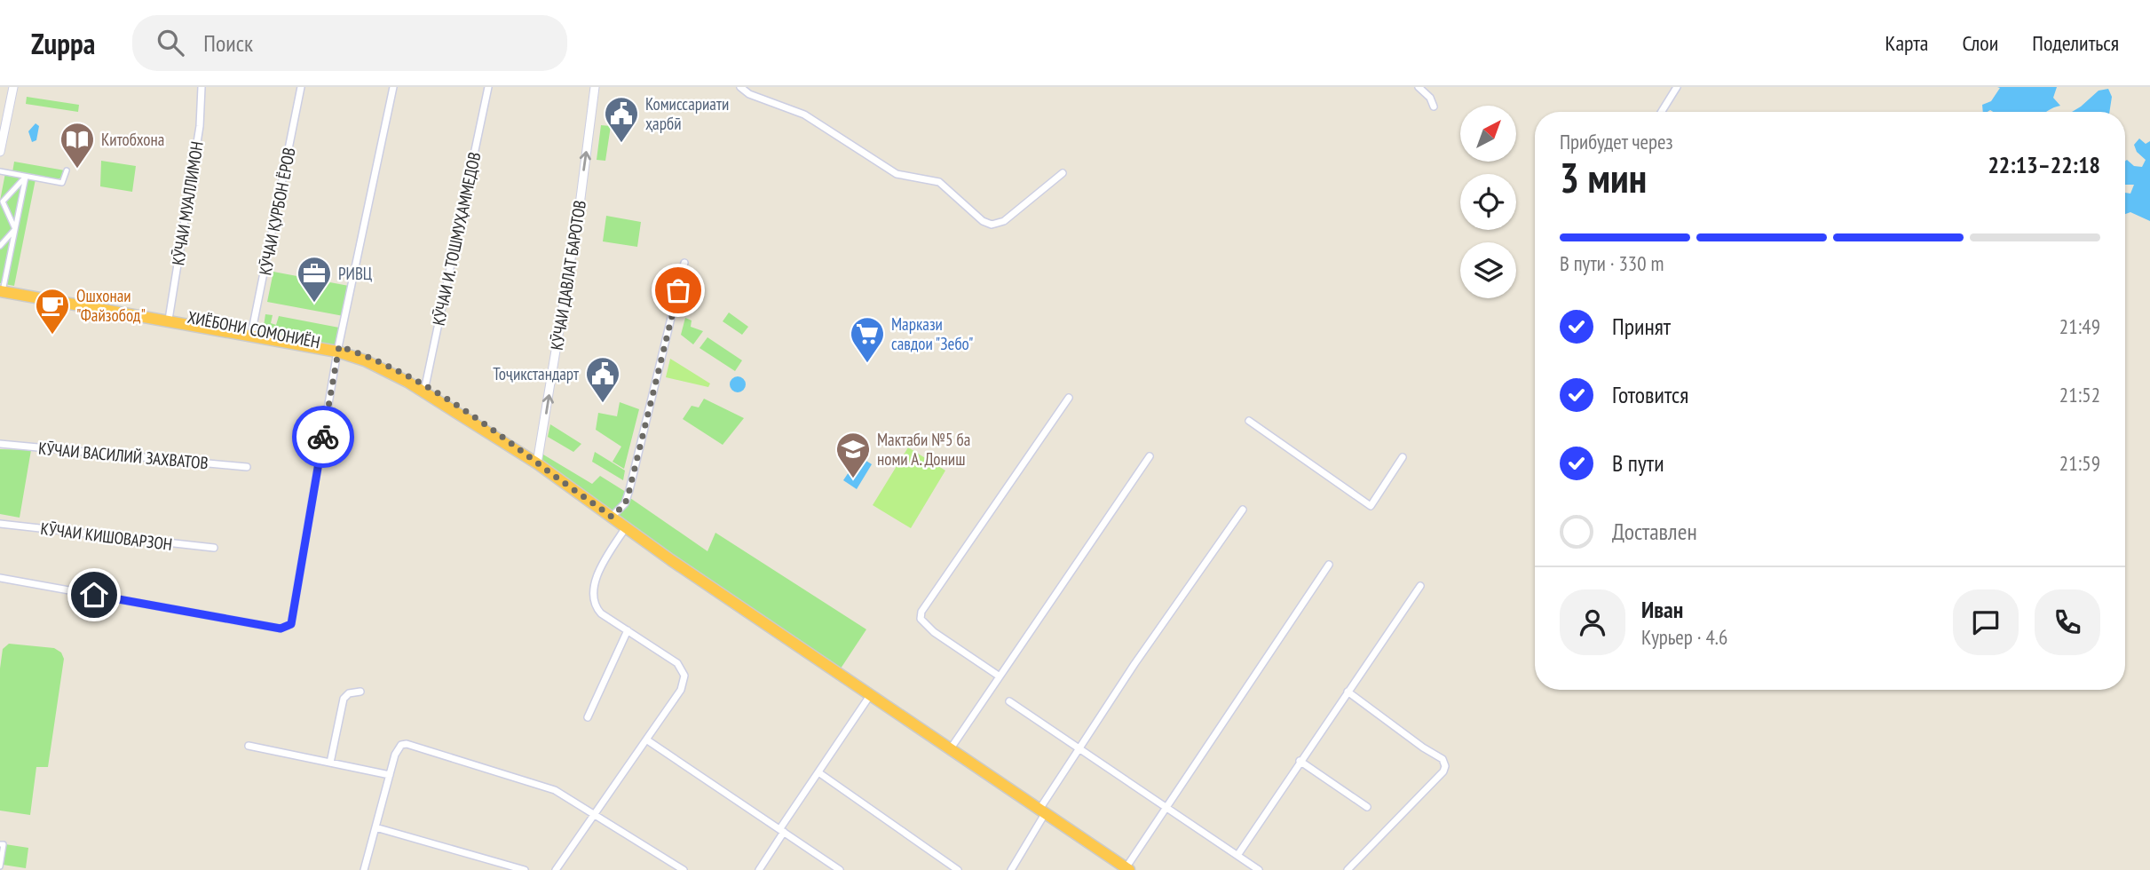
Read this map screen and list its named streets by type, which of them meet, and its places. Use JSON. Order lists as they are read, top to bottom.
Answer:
{
  "streets": {
    "highway": ["ХИЁБОНИ СОМОНИЁН"],
    "street": [
      "КӮЧАИ МУАЛЛИМОН",
      "КӮЧАИ ҚУРБОН ЁРОВ",
      "КӮЧАИ И. ТОШМУҲАММЕДОВ",
      "КӮЧАИ ДАВЛАТ БАРОТОВ",
      "КӮЧАИ ВАСИЛИЙ ЗАХВАТОВ",
      "КӮЧАИ КИШОВАРЗОН"
    ]
  },
  "crossings": [
    ["КӮЧАИ МУАЛЛИМОН", "ХИЁБОНИ СОМОНИЁН"],
    ["КӮЧАИ ҚУРБОН ЁРОВ", "ХИЁБОНИ СОМОНИЁН"],
    ["КӮЧАИ И. ТОШМУҲАММЕДОВ", "ХИЁБОНИ СОМОНИЁН"],
    ["КӮЧАИ ДАВЛАТ БАРОТОВ", "ХИЁБОНИ СОМОНИЁН"]
  ],
  "one_way": ["КӮЧАИ ДАВЛАТ БАРОТОВ"],
  "places": {
    "public building": ["Комиссариати ҳарбӣ", "Тоҷикстандарт"],
    "library": ["Китобхона"],
    "office": ["РИВЦ"],
    "cafe": ["Ошхонаи \"Файзобод\""],
    "supermarket": ["Маркази савдои \"Зебо\""],
    "school or university": ["Мактаби №5 ба номи А. Дониш"]
  },
  "north": "top right",
  "page": {
    "header": "Zuppa",
    "search": "Поиск",
    "nav": ["Карта", "Слои", "Поделиться"],
    "heading": ["3 мин", "Прибудет через", "22:13–22:18"],
    "panel": ["Иван", "Курьер · 4.6"],
    "bar": "В пути · 330 m",
    "list": [
      ["Принят", "21:49"],
      ["Готовится", "21:52"],
      ["В пути", "21:59"],
      "Доставлен"
    ]
  }
}
